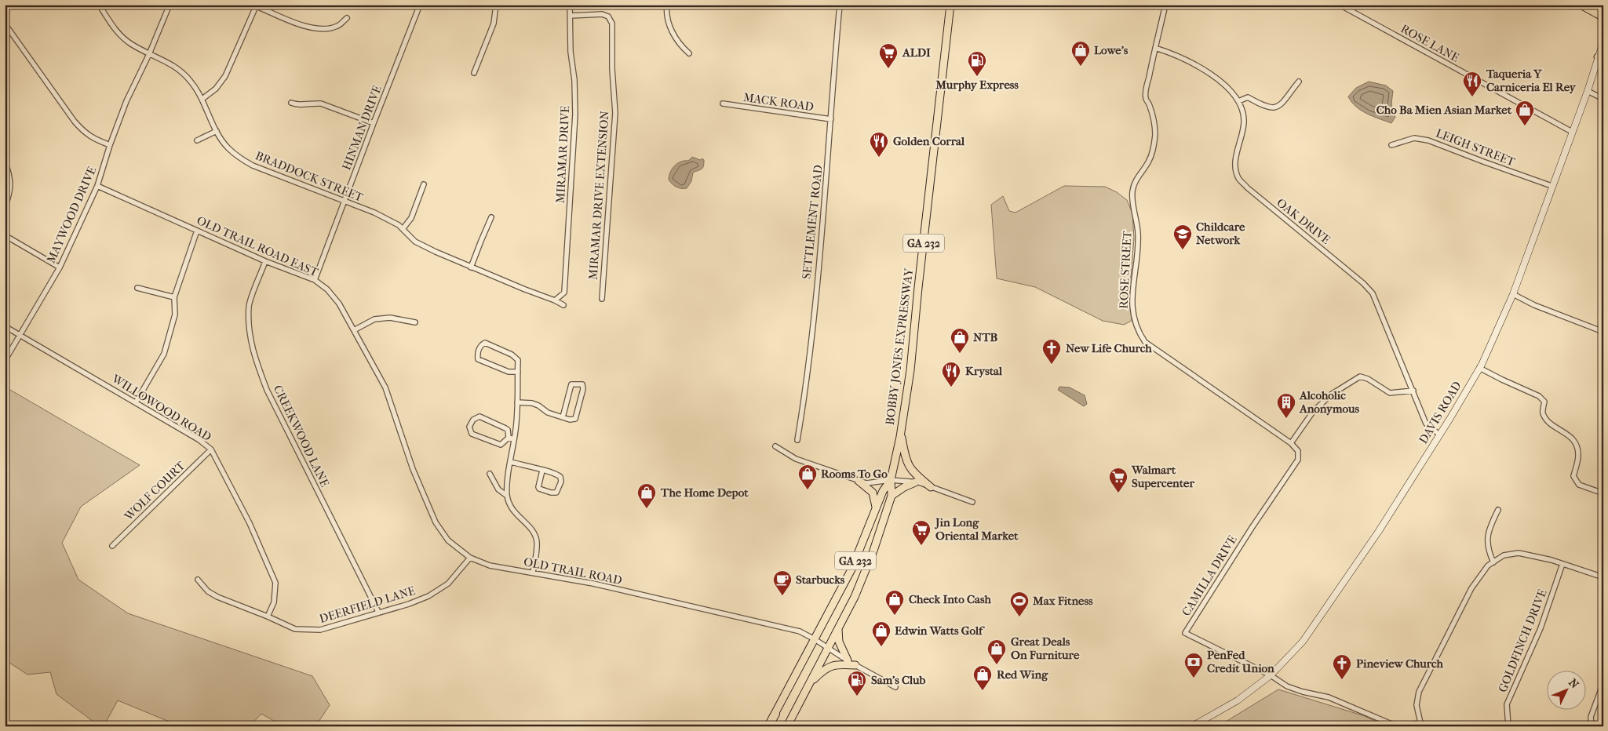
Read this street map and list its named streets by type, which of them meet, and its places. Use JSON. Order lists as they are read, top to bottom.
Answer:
{
  "streets": {
    "highway": ["GA 232", "BOBBY JONES EXPRESSWAY"],
    "main road": ["DAVIS ROAD"],
    "street": [
      "ROSE LANE",
      "MACK ROAD",
      "HINMAN DRIVE",
      "LEIGH STREET",
      "MIRAMAR DRIVE",
      "BRADDOCK STREET",
      "MIRAMAR DRIVE EXTENSION",
      "MAYWOOD DRIVE",
      "OAK DRIVE",
      "SETTLEMENT ROAD",
      "OLD TRAIL ROAD EAST",
      "ROSE STREET",
      "WILLOWOOD ROAD",
      "CREEKWOOD LANE",
      "WOLF COURT",
      "OLD TRAIL ROAD",
      "CAMILLA DRIVE",
      "DEERFIELD LANE",
      "GOLDFINCH DRIVE"
    ]
  },
  "crossings": [
    ["ROSE LANE", "DAVIS ROAD"],
    ["MACK ROAD", "SETTLEMENT ROAD"],
    ["HINMAN DRIVE", "BRADDOCK STREET"],
    ["HINMAN DRIVE", "OLD TRAIL ROAD EAST"],
    ["LEIGH STREET", "DAVIS ROAD"],
    ["MIRAMAR DRIVE", "BRADDOCK STREET"],
    ["MIRAMAR DRIVE", "MIRAMAR DRIVE EXTENSION"],
    ["BRADDOCK STREET", "MAYWOOD DRIVE"],
    ["MAYWOOD DRIVE", "OLD TRAIL ROAD EAST"],
    ["MAYWOOD DRIVE", "WILLOWOOD ROAD"],
    ["OAK DRIVE", "ROSE STREET"],
    ["OAK DRIVE", "DAVIS ROAD"],
    ["OLD TRAIL ROAD EAST", "CREEKWOOD LANE"],
    ["OLD TRAIL ROAD EAST", "OLD TRAIL ROAD"],
    ["ROSE STREET", "CAMILLA DRIVE"],
    ["BOBBY JONES EXPRESSWAY", "OLD TRAIL ROAD"],
    ["WILLOWOOD ROAD", "WOLF COURT"],
    ["WILLOWOOD ROAD", "DEERFIELD LANE"],
    ["DAVIS ROAD", "CAMILLA DRIVE"],
    ["CREEKWOOD LANE", "DEERFIELD LANE"],
    ["OLD TRAIL ROAD", "DEERFIELD LANE"]
  ],
  "places": {
    "shop": [
      "Lowe's",
      "Cho Ba Mien Asian Market",
      "NTB",
      "Rooms To Go",
      "The Home Depot",
      "Check Into Cash",
      "Edwin Watts Golf",
      "Great Deals On Furniture",
      "Red Wing"
    ],
    "supermarket": ["ALDI", "Walmart Supercenter", "Jin Long Oriental Market"],
    "fuel station": ["Murphy Express", "Sam's Club"],
    "restaurant": ["Taqueria Y Carniceria El Rey", "Golden Corral", "Krystal"],
    "school or university": ["Childcare Network"],
    "church": ["New Life Church", "Pineview Church"],
    "building": ["Alcoholic Anonymous"],
    "cafe": ["Starbucks"],
    "sports": ["Max Fitness"],
    "bank": ["PenFed Credit Union"]
  },
  "north": "top right"
}
